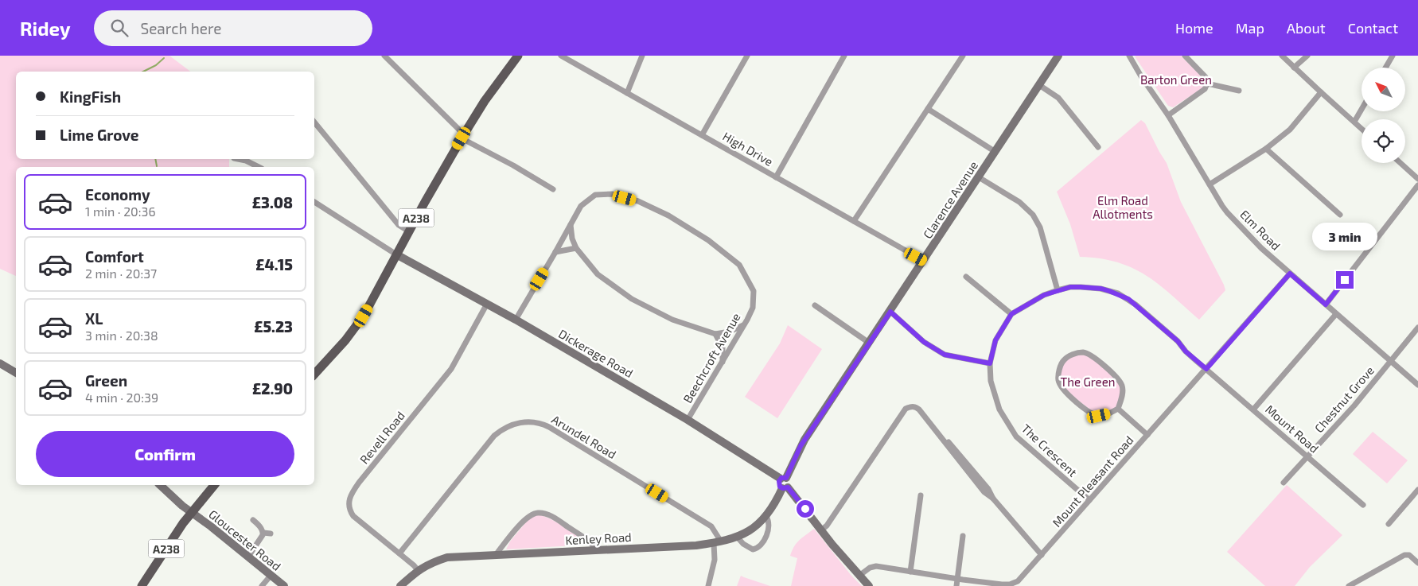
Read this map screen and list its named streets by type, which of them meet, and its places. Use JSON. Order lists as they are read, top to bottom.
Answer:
{
  "streets": {
    "main road": ["A238"],
    "street": [
      "High Drive",
      "Clarence Avenue",
      "Elm Road",
      "Dickerage Road",
      "Beechcroft Avenue",
      "Chestnut Grove",
      "Mount Road",
      "Arundel Road",
      "Revell Road",
      "The Crescent",
      "Mount Pleasant Road",
      "Kenley Road",
      "Gloucester Road"
    ]
  },
  "crossings": [
    ["High Drive", "Clarence Avenue"],
    ["Clarence Avenue", "Dickerage Road"],
    ["Clarence Avenue", "Kenley Road"],
    ["A238", "Dickerage Road"],
    ["A238", "Gloucester Road"],
    ["Elm Road", "Chestnut Grove"],
    ["Elm Road", "Mount Pleasant Road"],
    ["Dickerage Road", "Beechcroft Avenue"],
    ["Dickerage Road", "Revell Road"],
    ["Dickerage Road", "Kenley Road"],
    ["Chestnut Grove", "Mount Road"],
    ["Mount Road", "The Crescent"],
    ["Mount Road", "Mount Pleasant Road"],
    ["Arundel Road", "Revell Road"],
    ["Arundel Road", "Kenley Road"],
    ["Revell Road", "Kenley Road"],
    ["The Crescent", "Mount Pleasant Road"]
  ],
  "parks": ["Barton Green", "Elm Road Allotments", "The Green"],
  "north": "top left",
  "page": {
    "header": "Ridey",
    "search": "Search here",
    "nav": [
      "Home",
      "Map",
      "About",
      "Contact"
    ],
    "banner": ["KingFish", "Lime Grove"],
    "list": [
      {
        "name": "Economy",
        "note": "1 min · 20:36",
        "value": "£3.08"
      },
      {
        "name": "Comfort",
        "note": "2 min · 20:37",
        "value": "£4.15"
      },
      {
        "name": "XL",
        "note": "3 min · 20:38",
        "value": "£5.23"
      },
      {
        "name": "Green",
        "note": "4 min · 20:39",
        "value": "£2.90"
      }
    ],
    "bubble": "3 min",
    "buttons": "Confirm"
  }
}
